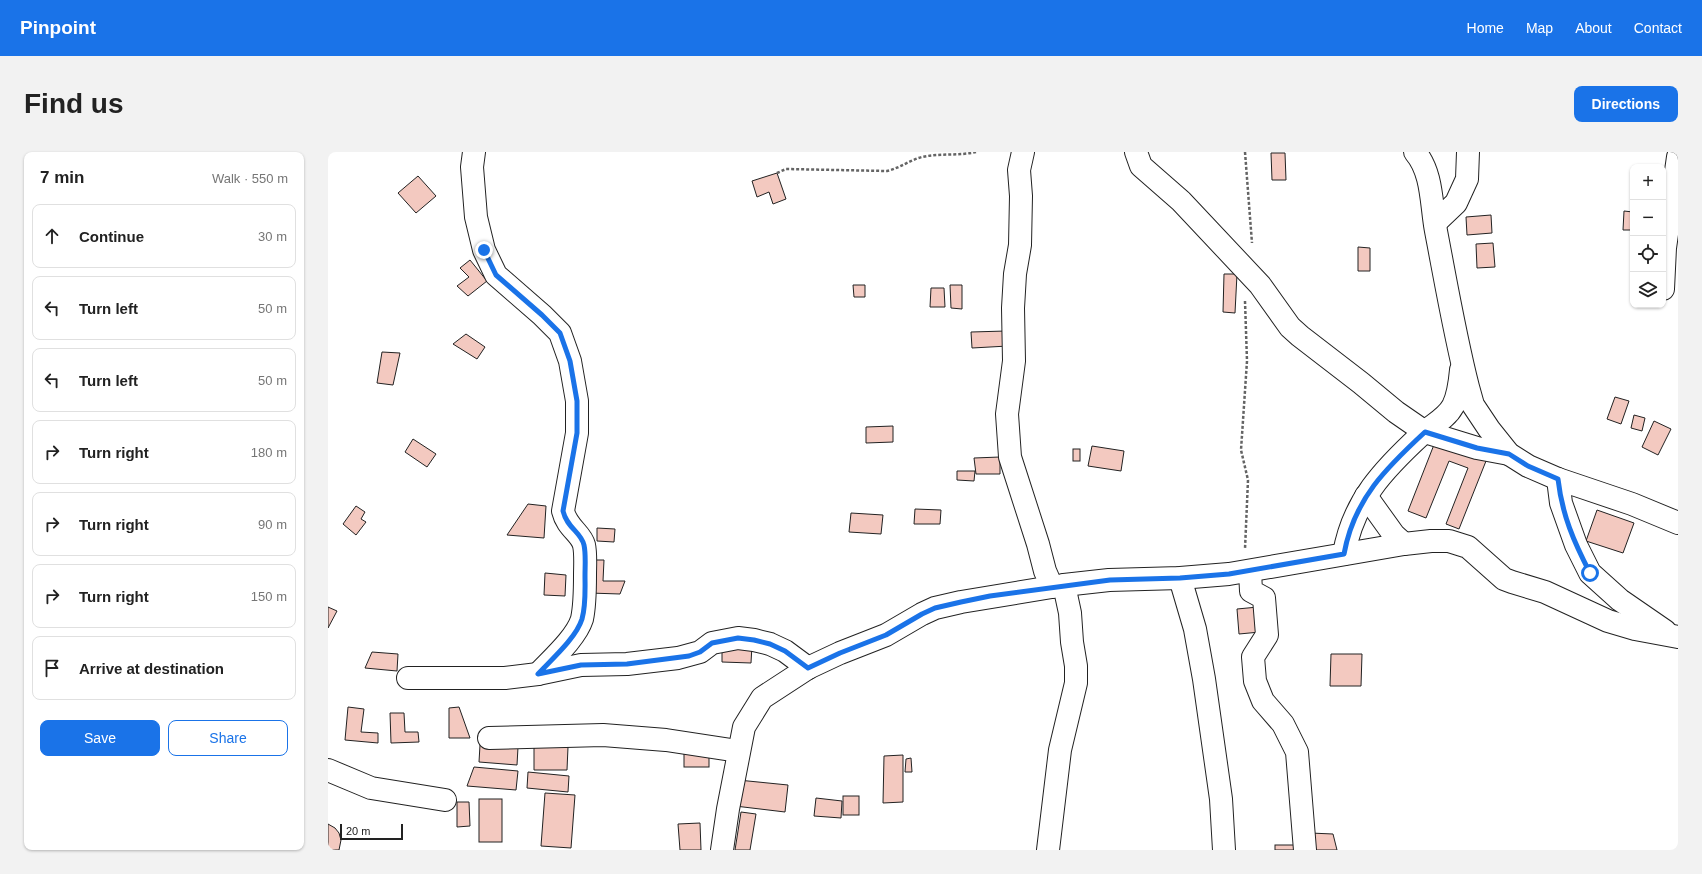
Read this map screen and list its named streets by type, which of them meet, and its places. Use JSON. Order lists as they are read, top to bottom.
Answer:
{
  "scale_bar": "20 m",
  "page": {
    "header": "Pinpoint",
    "nav": [
      "Home",
      "Map",
      "About",
      "Contact"
    ],
    "buttons": [
      "Directions",
      ["Save", "Share"]
    ],
    "title": "Find us",
    "heading": ["7 min", "Walk · 550 m"],
    "map_buttons": ["+", "−"],
    "list": [
      ["Continue", "30 m"],
      ["Turn left", "50 m"],
      ["Turn left", "50 m"],
      ["Turn right", "180 m"],
      ["Turn right", "90 m"],
      ["Turn right", "150 m"],
      "Arrive at destination"
    ],
    "scale": "20 m"
  }
}
